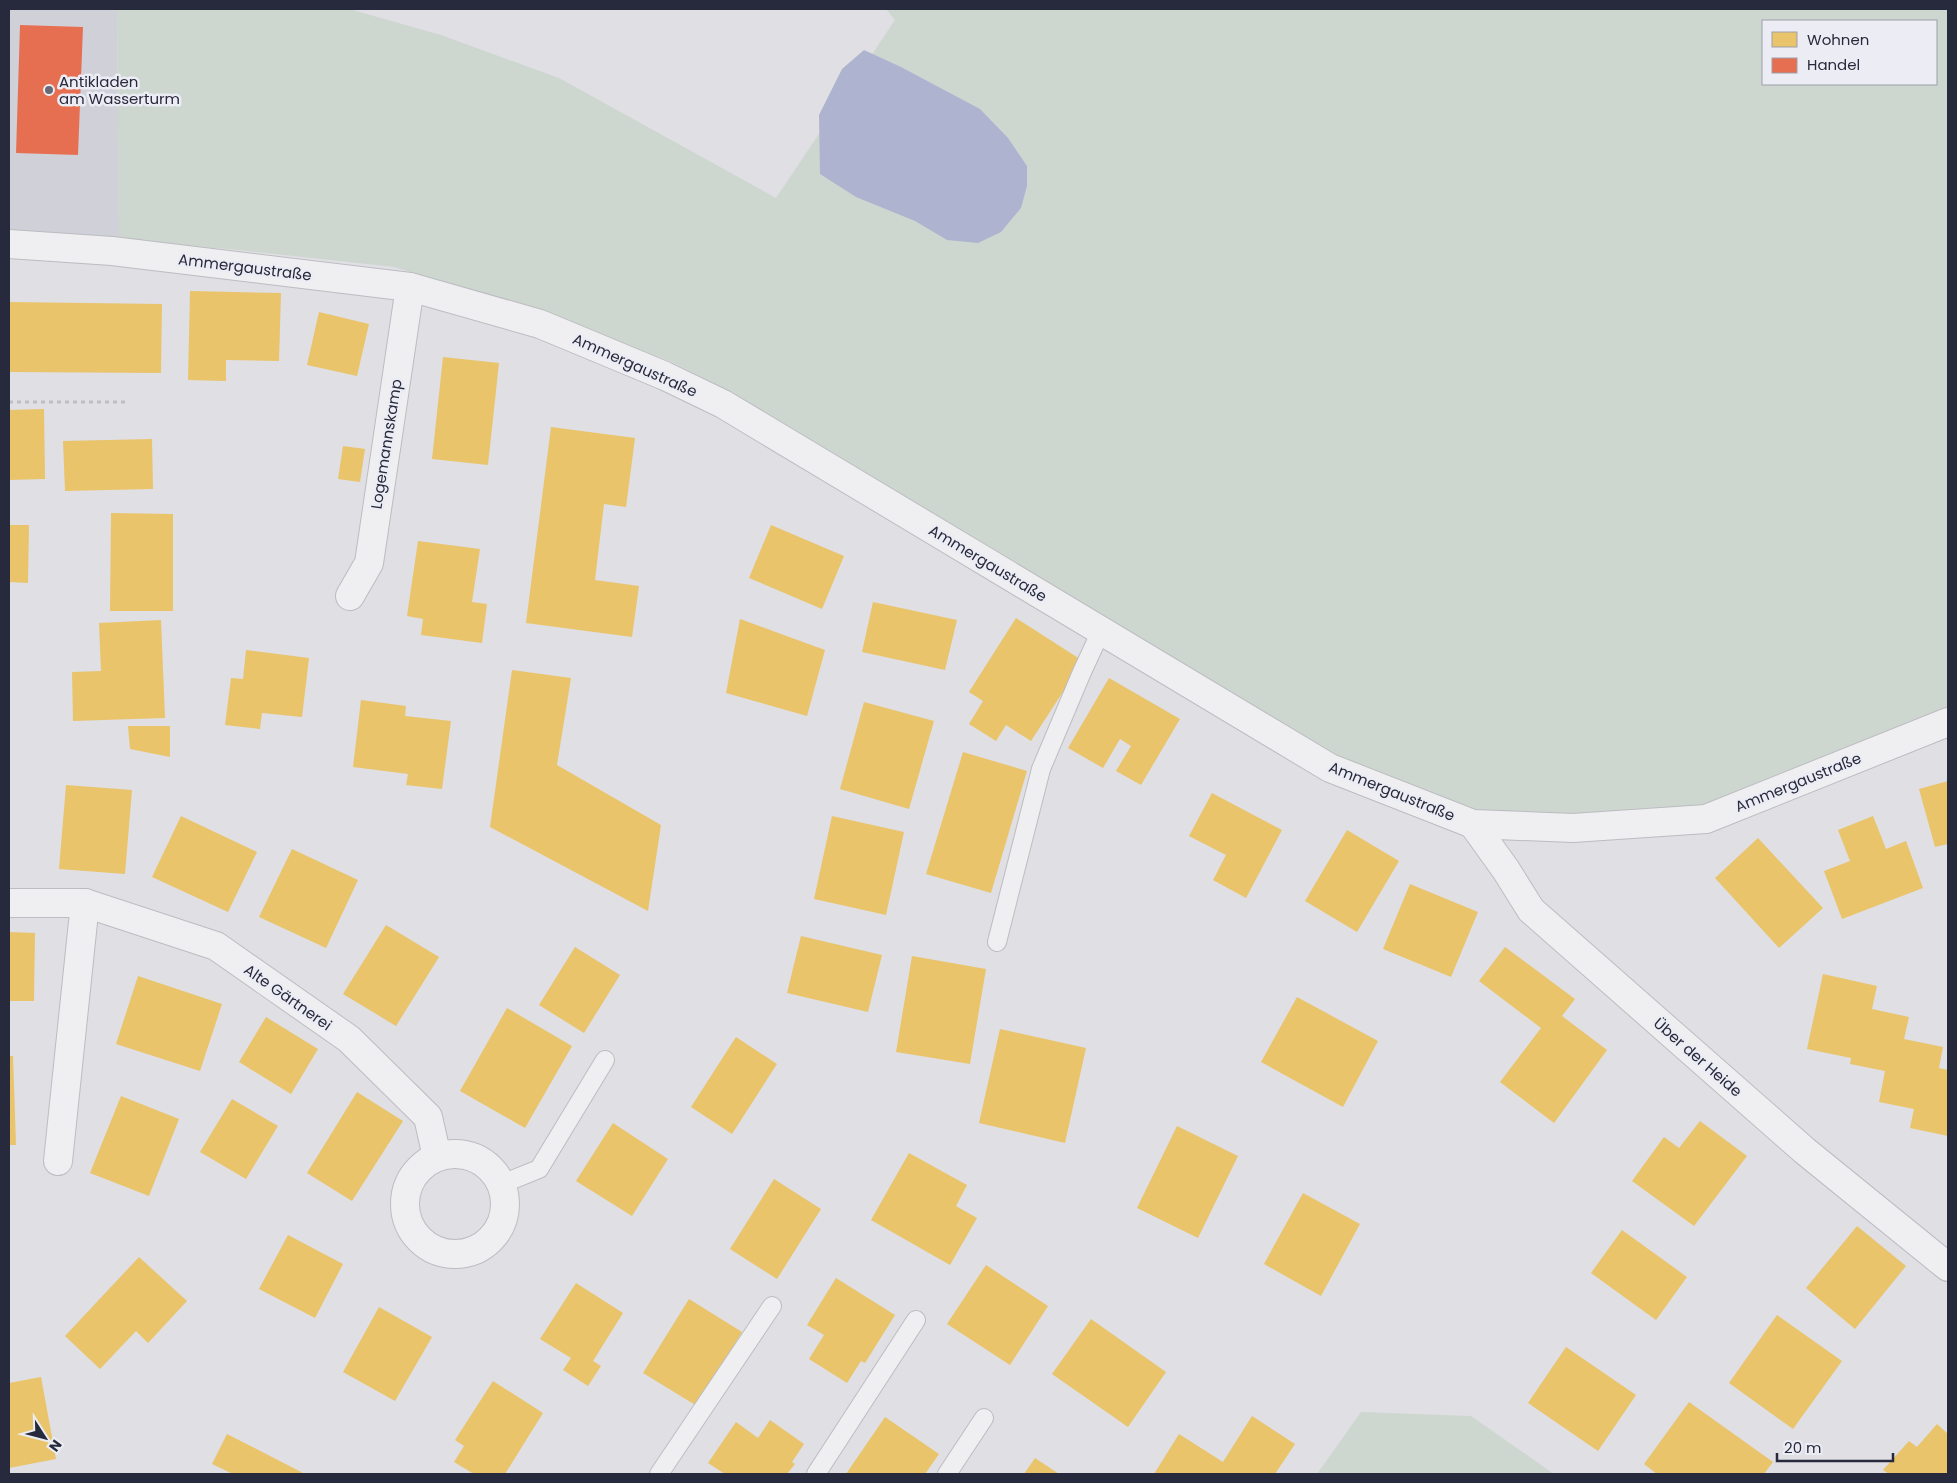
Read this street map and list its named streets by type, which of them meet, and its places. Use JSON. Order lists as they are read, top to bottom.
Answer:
{
  "streets": {
    "street": [
      "Ammergaustraße",
      "Logemannskamp",
      "Alte Gärtnerei",
      "Über der Heide"
    ]
  },
  "crossings": [
    ["Ammergaustraße", "Logemannskamp"],
    ["Ammergaustraße", "Über der Heide"]
  ],
  "places": ["Antikladen am Wasserturm"],
  "legend": ["Wohnen", "Handel"],
  "scale_bar": "20 m",
  "north": "bottom right"
}
